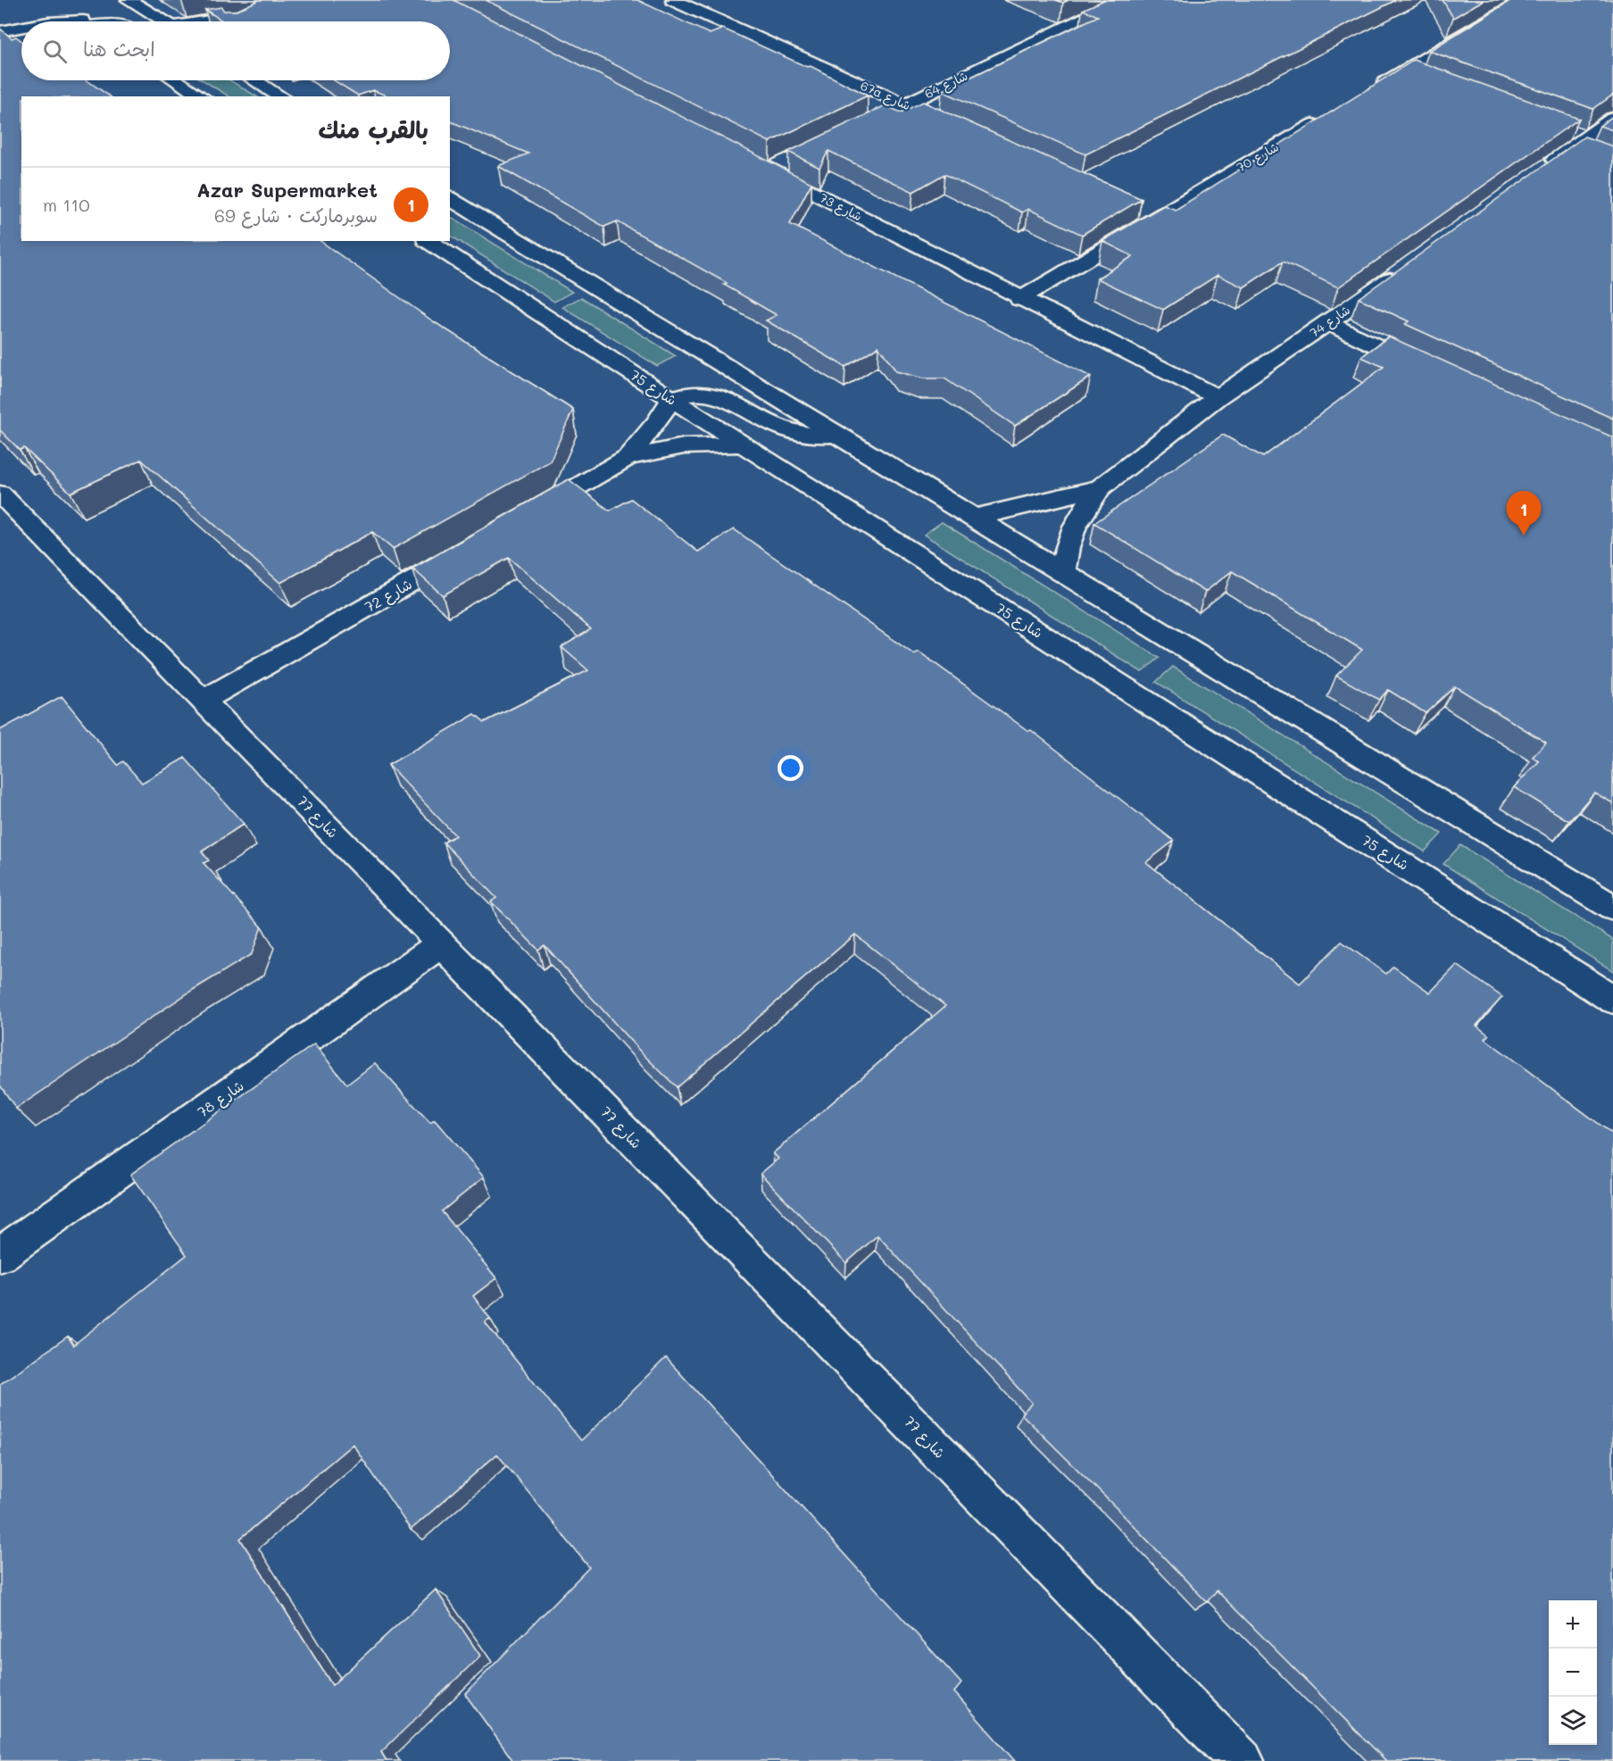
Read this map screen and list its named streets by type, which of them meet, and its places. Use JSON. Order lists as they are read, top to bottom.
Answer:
{
  "streets": {
    "street": [
      "شارع 64",
      "67a شارع",
      "شارع 70",
      "شارع 73",
      "شارع 74",
      "شارع 75",
      "شارع 72",
      "شارع 77",
      "شارع 78"
    ]
  },
  "crossings": [
    ["شارع 64", "67a شارع"],
    ["شارع 70", "شارع 73"],
    ["شارع 73", "شارع 74"],
    ["شارع 72", "شارع 77"],
    ["شارع 77", "شارع 78"]
  ],
  "page": {
    "search": "ابحث هنا",
    "heading": "بالقرب منك",
    "list": [
      {
        "mark": "1",
        "name": "Azar Supermarket",
        "note": "سوبرماركت · شارع 69",
        "value": "110 m"
      }
    ],
    "pins": "1",
    "map_buttons": ["+", "−"]
  }
}
